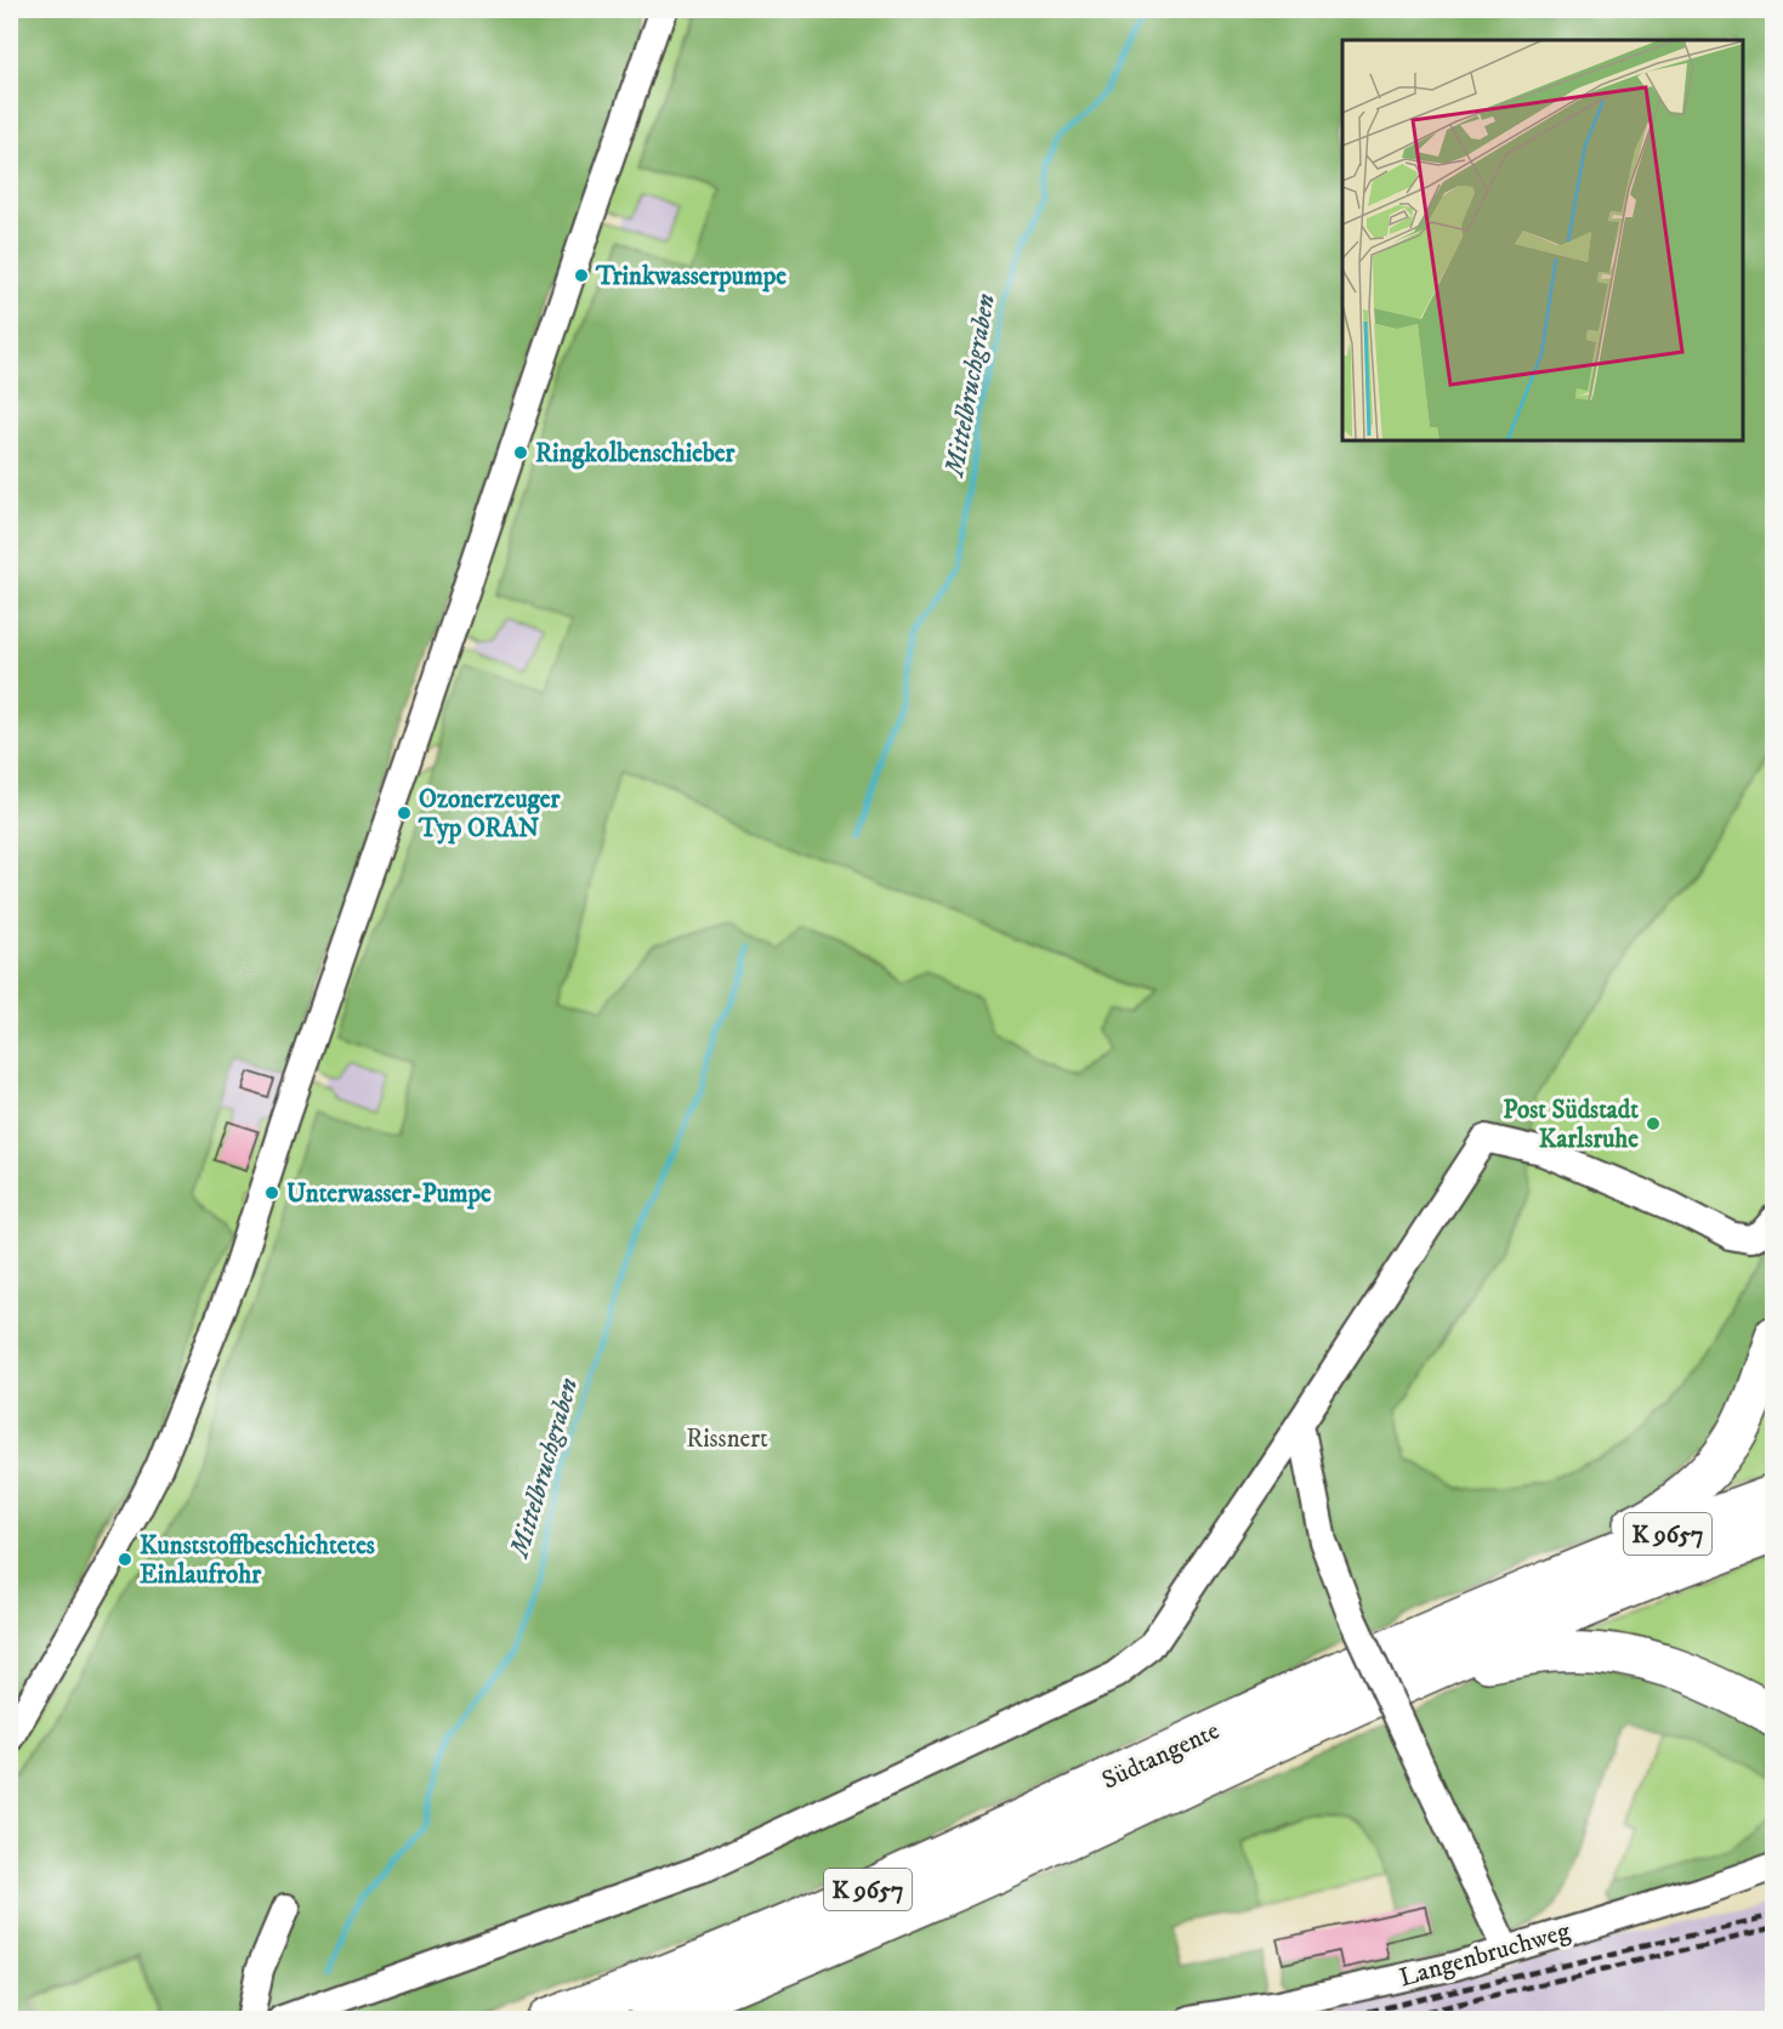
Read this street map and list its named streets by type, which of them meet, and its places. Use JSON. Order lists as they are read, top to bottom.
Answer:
{
  "streets": {
    "highway": ["K 9657", "Südtangente"],
    "lane": ["Langenbruchweg"]
  },
  "water": ["Mittelbruchgraben"],
  "parks": ["Rissnert"],
  "places": [
    "Trinkwasserpumpe",
    "Ringkolbenschieber",
    "Ozonerzeuger Typ ORAN",
    "Post Südstadt Karlsruhe",
    "Unterwasser-Pumpe",
    "Kunststoffbeschichtetes Einlaufrohr"
  ]
}
